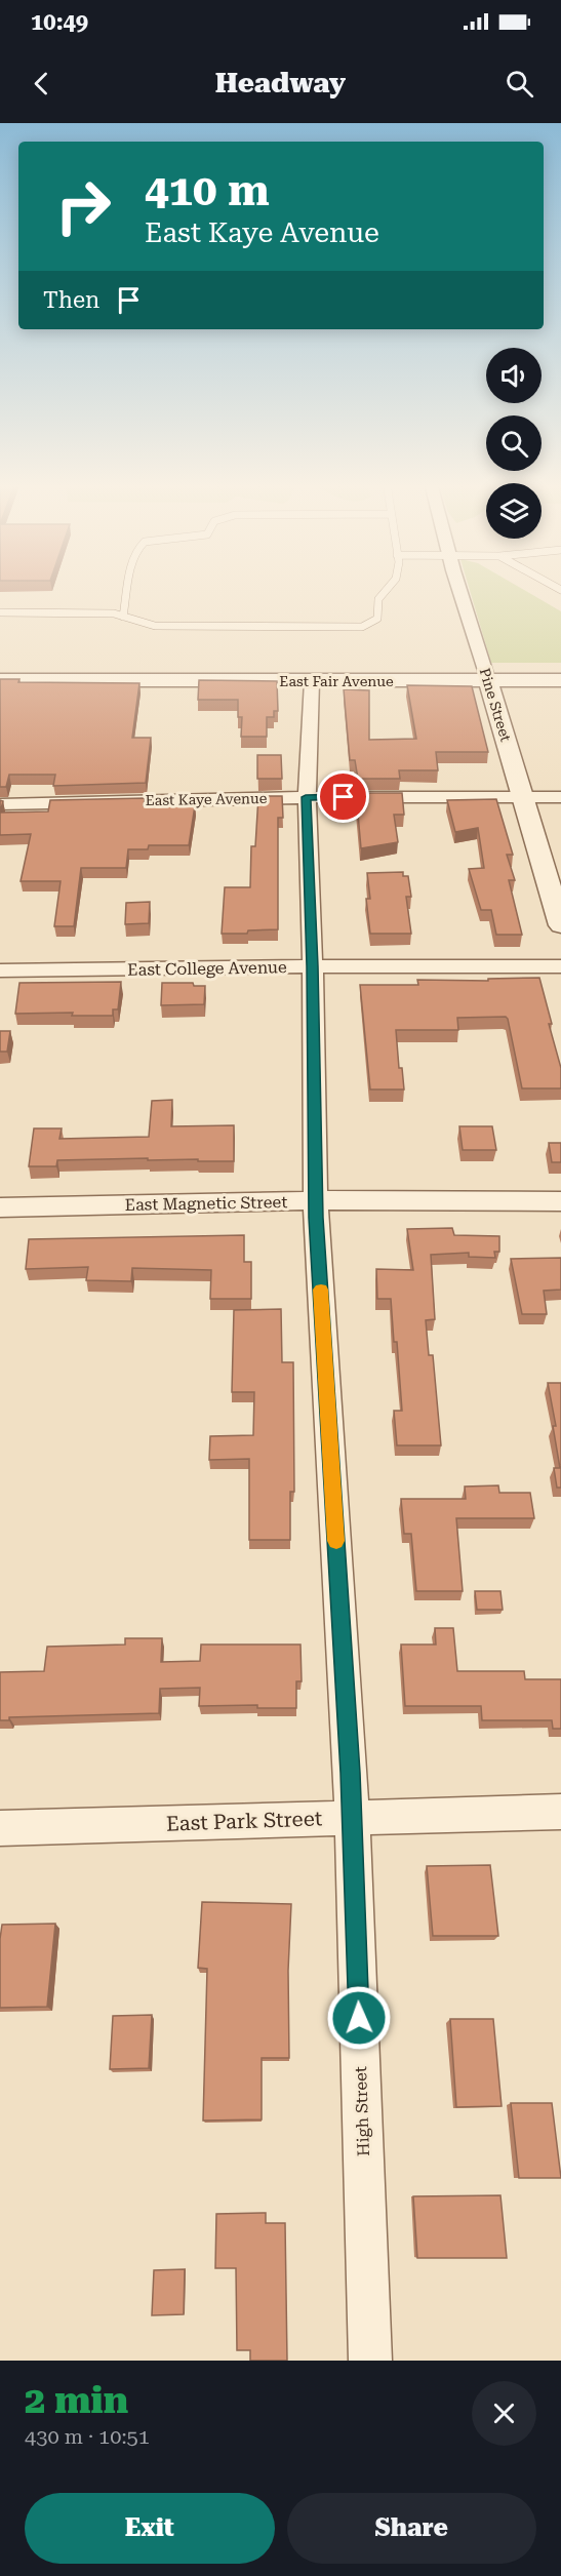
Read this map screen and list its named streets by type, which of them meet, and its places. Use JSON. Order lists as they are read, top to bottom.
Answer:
{
  "streets": {
    "street": [
      "East Fair Avenue",
      "Pine Street",
      "East Kaye Avenue",
      "East College Avenue",
      "East Magnetic Street",
      "East Park Street",
      "High Street"
    ]
  },
  "crossings": [
    ["East Fair Avenue", "Pine Street"],
    ["East Fair Avenue", "High Street"],
    ["Pine Street", "East Kaye Avenue"],
    ["East Kaye Avenue", "High Street"],
    ["East College Avenue", "High Street"],
    ["East Magnetic Street", "High Street"],
    ["East Park Street", "High Street"]
  ],
  "page": {
    "status": "10:49",
    "header": "Headway",
    "turn": ["410 m", "East Kaye Avenue"],
    "then": "Then",
    "heading": ["2 min", "430 m · 10:51"],
    "buttons": ["Exit", "Share"]
  }
}
